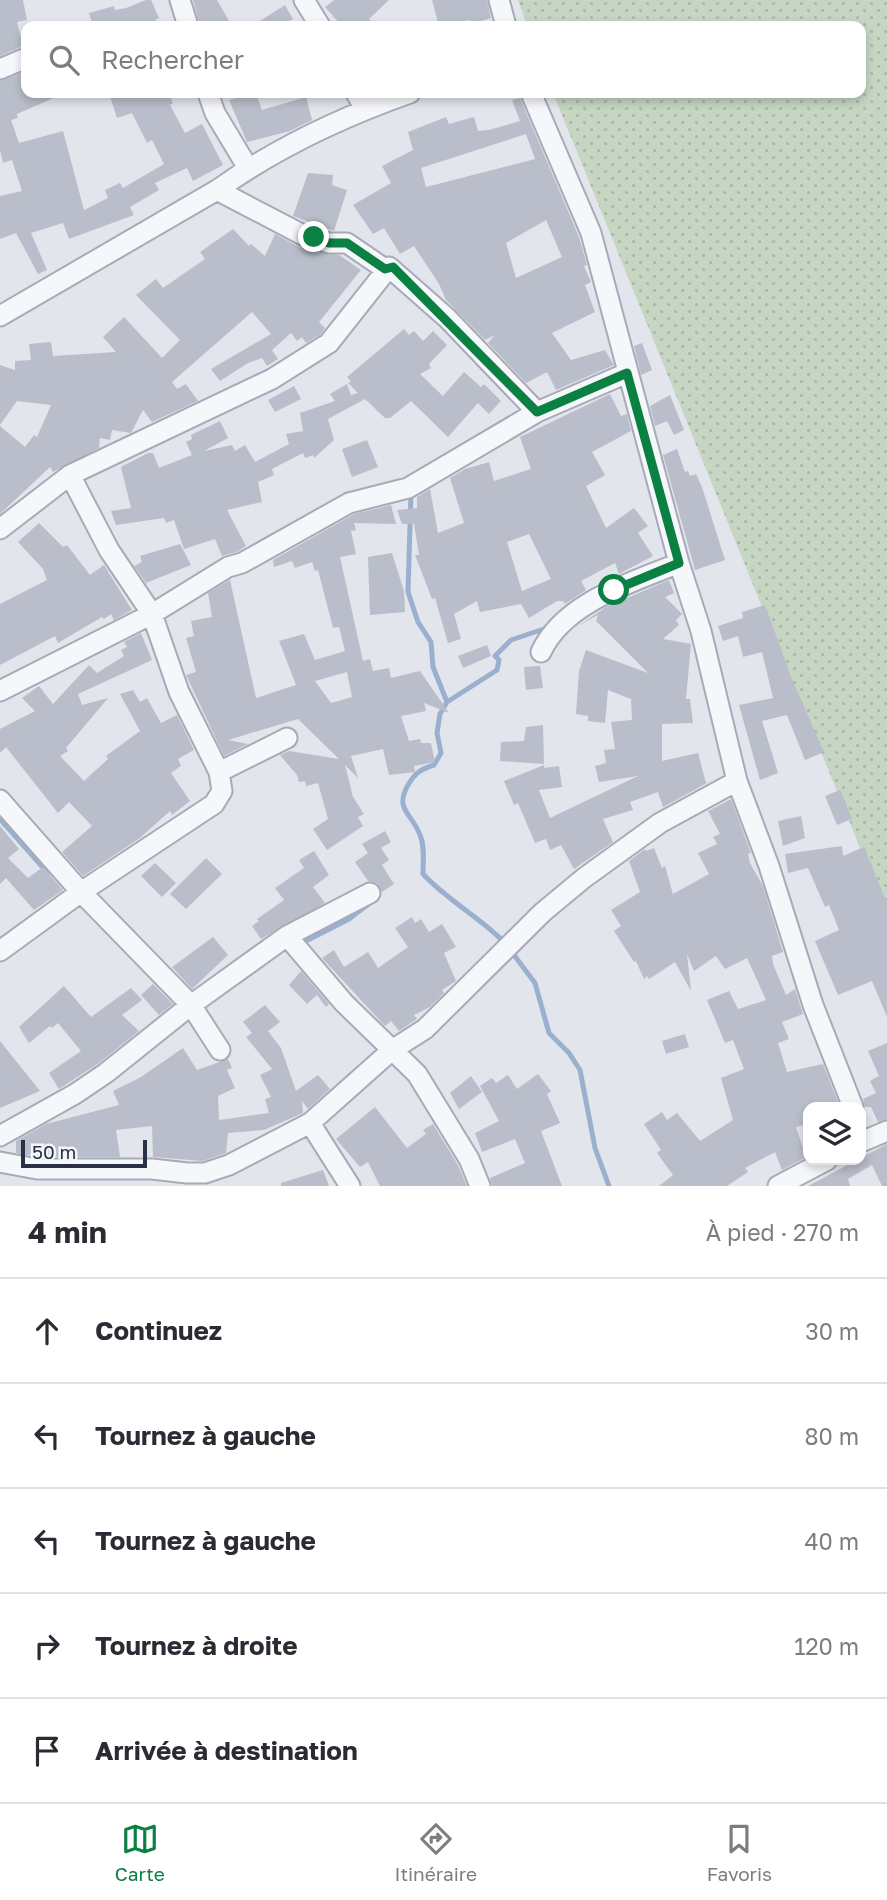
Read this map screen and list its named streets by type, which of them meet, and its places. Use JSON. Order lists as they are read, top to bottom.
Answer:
{
  "scale_bar": "50 m",
  "page": {
    "search": "Rechercher",
    "scale": "50 m",
    "heading": ["4 min", "À pied · 270 m"],
    "list": [
      ["Continuez", "30 m"],
      ["Tournez à gauche", "80 m"],
      ["Tournez à gauche", "40 m"],
      ["Tournez à droite", "120 m"],
      "Arrivée à destination"
    ],
    "nav": ["Carte", "Itinéraire", "Favoris"]
  }
}
